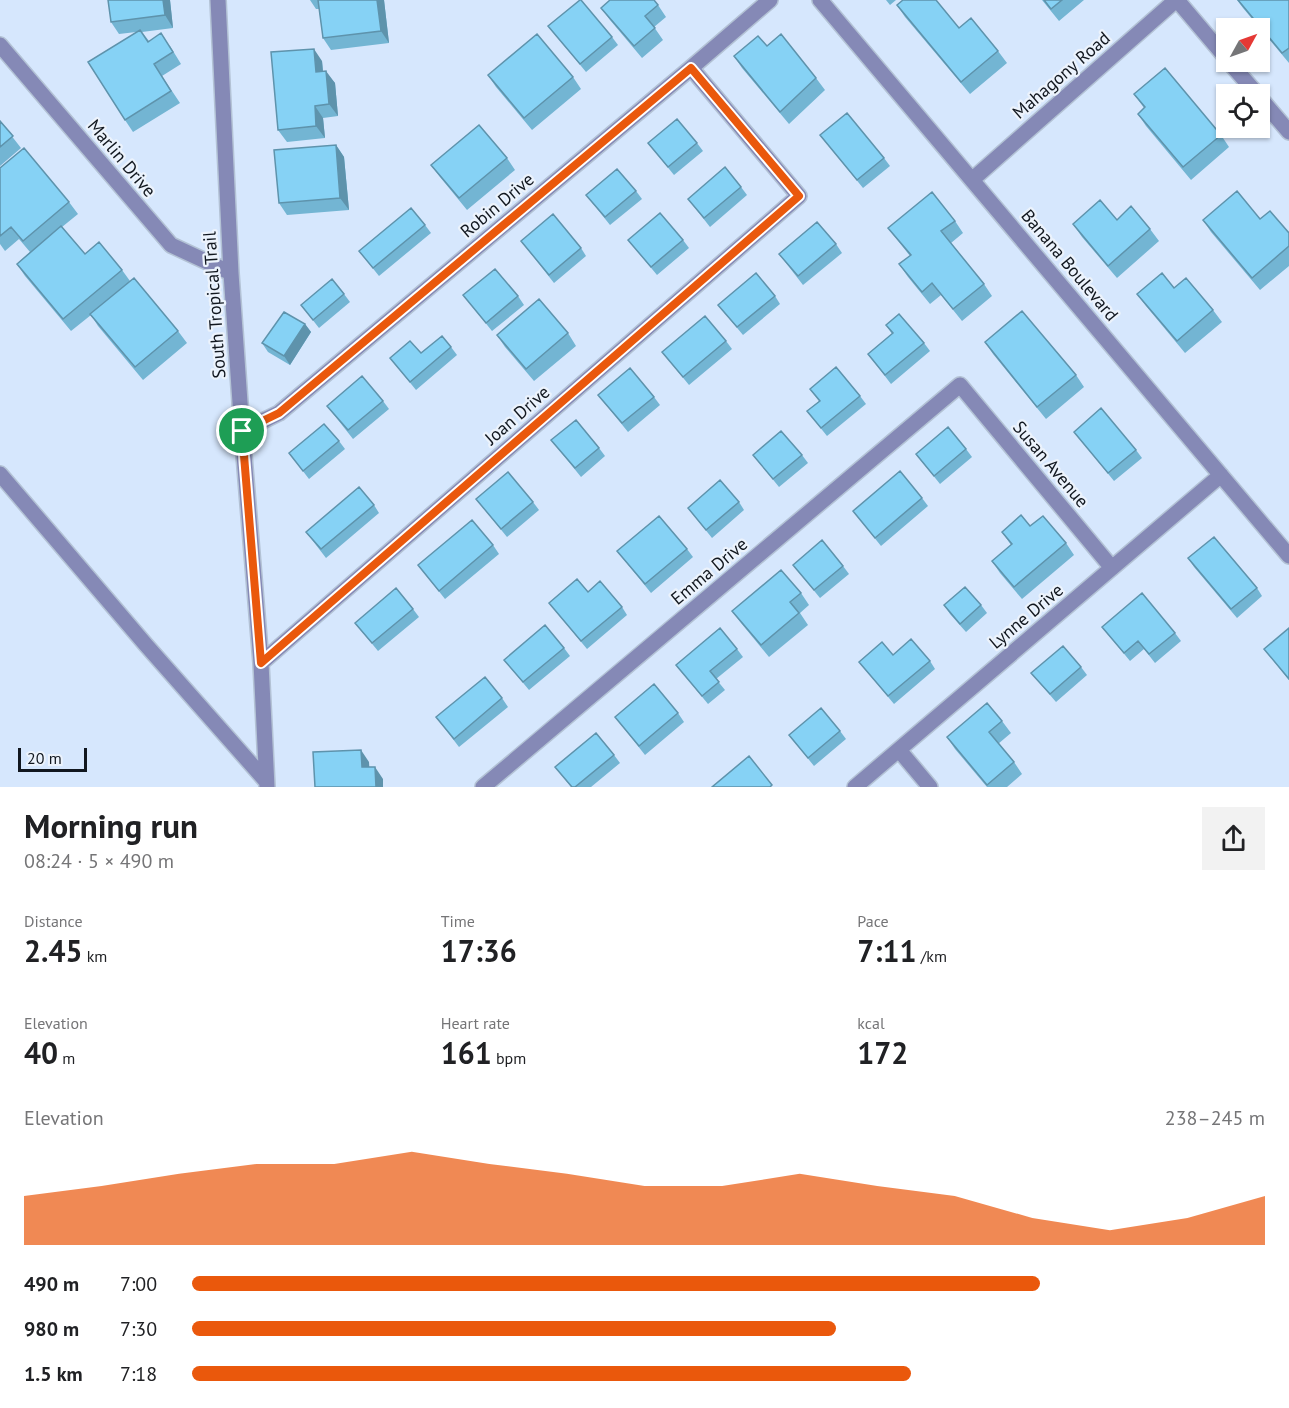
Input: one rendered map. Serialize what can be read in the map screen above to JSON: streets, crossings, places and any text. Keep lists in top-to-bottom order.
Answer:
{
  "streets": {
    "street": [
      "Mahagony Road",
      "Marlin Drive",
      "Robin Drive",
      "Banana Boulevard",
      "South Tropical Trail",
      "Joan Drive",
      "Susan Avenue",
      "Emma Drive",
      "Lynne Drive"
    ]
  },
  "crossings": [
    ["Mahagony Road", "Banana Boulevard"],
    ["Marlin Drive", "South Tropical Trail"],
    ["Robin Drive", "South Tropical Trail"],
    ["Robin Drive", "Joan Drive"],
    ["Banana Boulevard", "Lynne Drive"],
    ["South Tropical Trail", "Joan Drive"],
    ["Susan Avenue", "Emma Drive"],
    ["Susan Avenue", "Lynne Drive"]
  ],
  "scale_bar": "20 m",
  "north": "top right",
  "page": {
    "scale": "20 m",
    "heading": ["Morning run", "08:24 · 5 × 490 m"],
    "stats": [
      ["Distance", "2.45 km"],
      ["Time", "17:36"],
      ["Pace", "7:11 /km"],
      ["Elevation", "40 m"],
      ["Heart rate", "161 bpm"],
      ["kcal", "172"]
    ],
    "chart": ["Elevation", "238–245 m"],
    "list": [
      {
        "name": "490 m",
        "note": "7:00"
      },
      {
        "name": "980 m",
        "note": "7:30"
      },
      {
        "name": "1.5 km",
        "note": "7:18"
      }
    ]
  }
}
